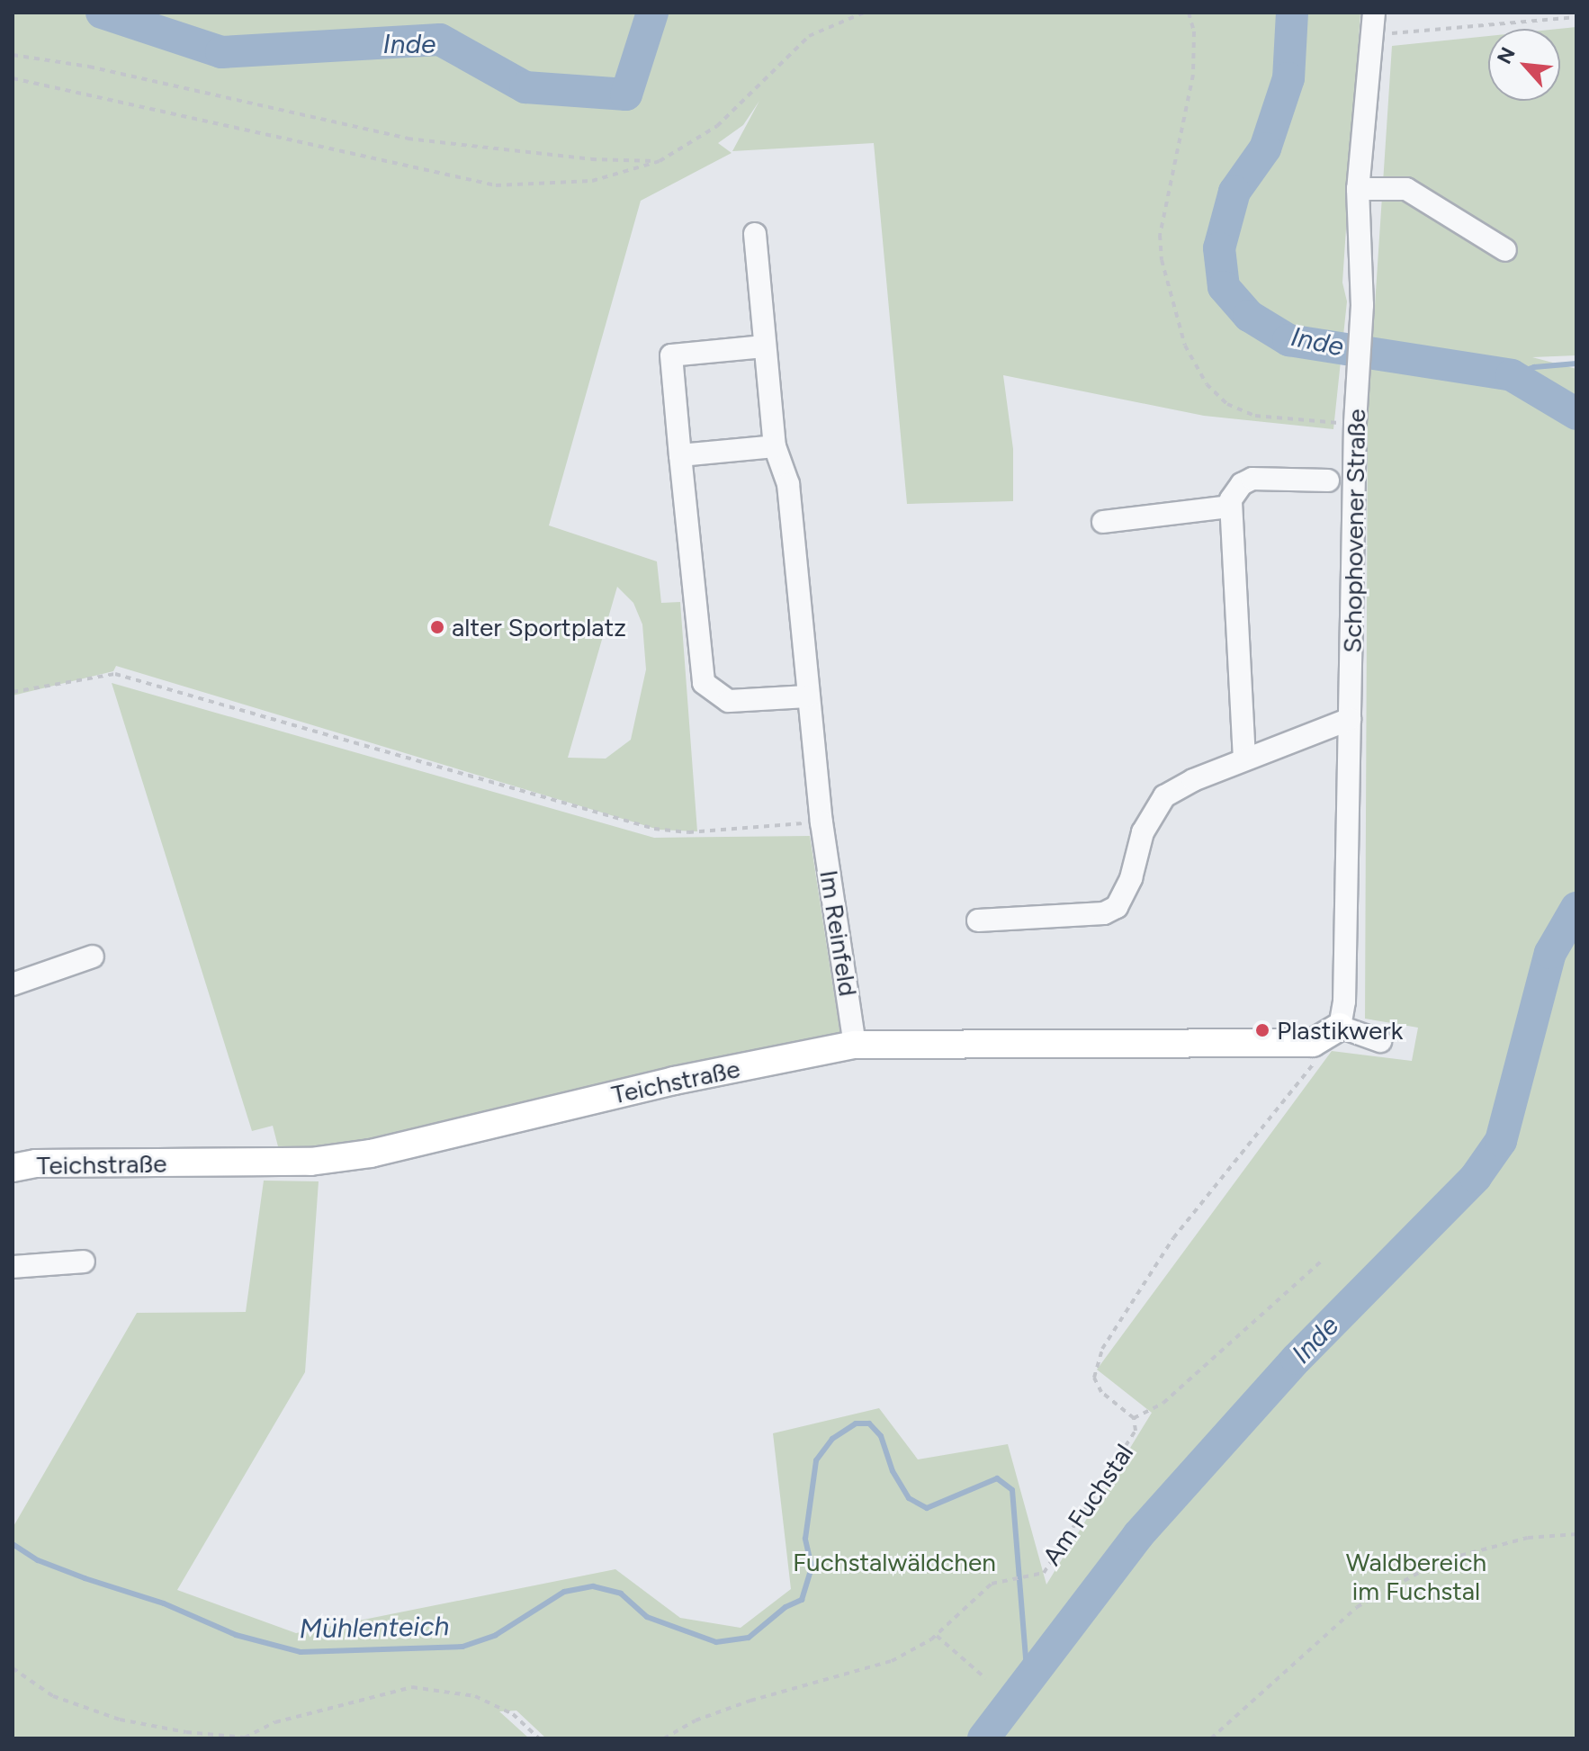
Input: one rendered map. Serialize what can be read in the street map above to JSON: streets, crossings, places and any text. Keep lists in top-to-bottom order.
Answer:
{
  "streets": {
    "main road": ["Teichstraße"],
    "street": ["Schophovener Straße", "Im Reinfeld"],
    "path": ["Am Fuchstal"]
  },
  "crossings": [
    ["Schophovener Straße", "Teichstraße"],
    ["Im Reinfeld", "Teichstraße"]
  ],
  "water": ["Inde", "Mühlenteich"],
  "parks": ["Fuchstalwäldchen", "Waldbereich im Fuchstal"],
  "places": ["alter Sportplatz", "Plastikwerk"],
  "north": "top left"
}
